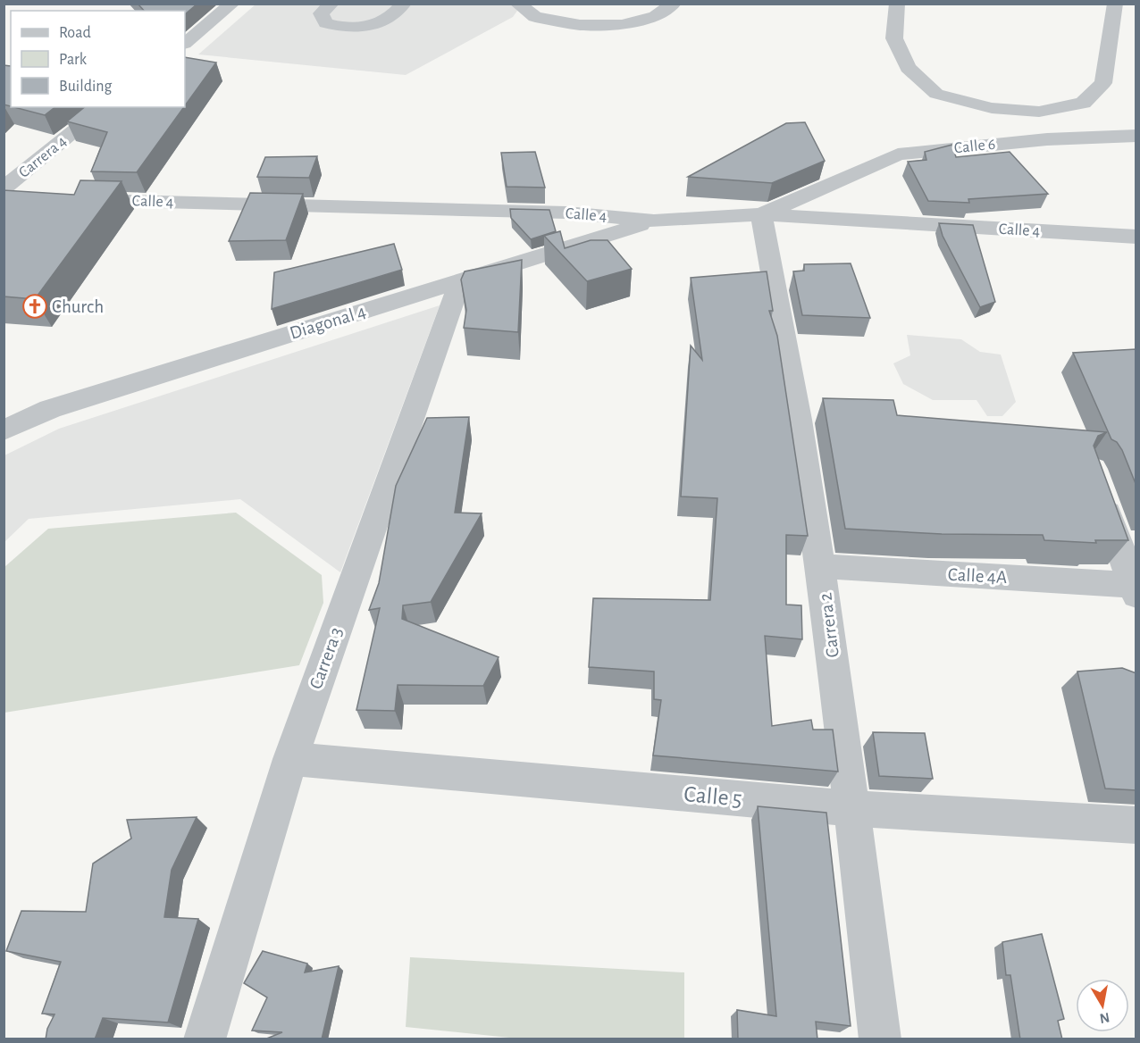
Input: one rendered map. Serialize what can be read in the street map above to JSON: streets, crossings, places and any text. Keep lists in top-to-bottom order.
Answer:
{
  "streets": {
    "street": [
      "Calle 6",
      "Carrera 4",
      "Calle 4",
      "Diagonal 4",
      "Calle 4A",
      "Carrera 2",
      "Carrera 3",
      "Calle 5"
    ]
  },
  "crossings": [
    ["Calle 6", "Calle 4"],
    ["Calle 6", "Carrera 2"],
    ["Calle 4", "Diagonal 4"],
    ["Calle 4", "Carrera 2"],
    ["Diagonal 4", "Carrera 3"],
    ["Calle 4A", "Carrera 2"],
    ["Carrera 2", "Calle 5"],
    ["Carrera 3", "Calle 5"]
  ],
  "places": {
    "church": ["Church"]
  },
  "legend": ["Road", "Park", "Building"],
  "north": "bottom"
}
